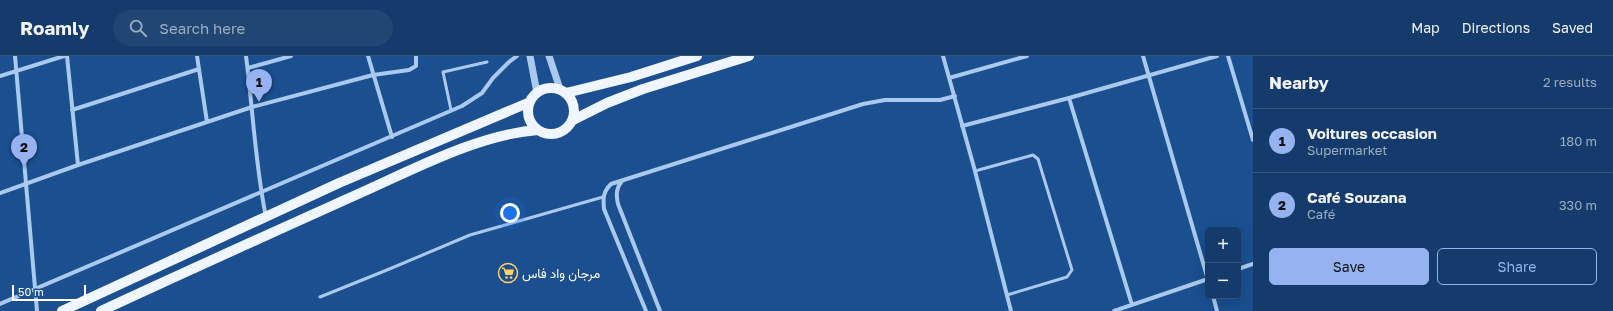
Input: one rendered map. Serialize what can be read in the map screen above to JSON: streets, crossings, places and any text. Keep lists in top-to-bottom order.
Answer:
{
  "places": {
    "supermarket": ["مرجان واد فاس"]
  },
  "scale_bar": "50 m",
  "page": {
    "header": "Roamly",
    "search": "Search here",
    "nav": ["Map", "Directions", "Saved"],
    "heading": ["Nearby", "2 results"],
    "pins": ["1", "2"],
    "list": [
      {
        "mark": "1",
        "name": "Voitures occasion",
        "note": "Supermarket",
        "value": "180 m"
      },
      {
        "mark": "2",
        "name": "Café Souzana",
        "note": "Café",
        "value": "330 m"
      }
    ],
    "map_buttons": ["+", "−"],
    "buttons": ["Save", "Share"],
    "scale": "50 m"
  }
}
